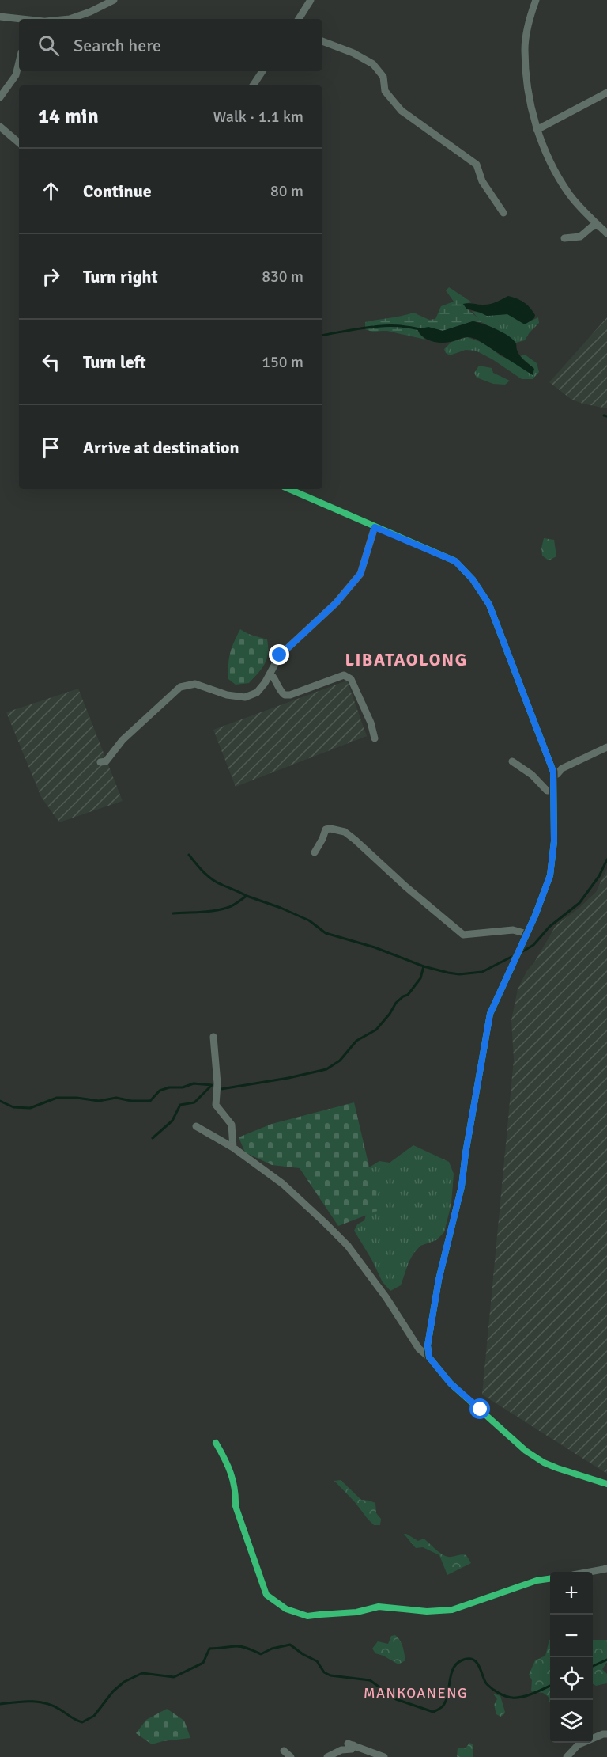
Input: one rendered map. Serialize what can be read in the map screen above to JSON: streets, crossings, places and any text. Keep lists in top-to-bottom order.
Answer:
{
  "districts": ["LIBATAOLONG", "MANKOANENG"],
  "page": {
    "search": "Search here",
    "heading": ["14 min", "Walk · 1.1 km"],
    "list": [
      ["Continue", "80 m"],
      ["Turn right", "830 m"],
      ["Turn left", "150 m"],
      "Arrive at destination"
    ],
    "map_buttons": ["+", "−"]
  }
}
